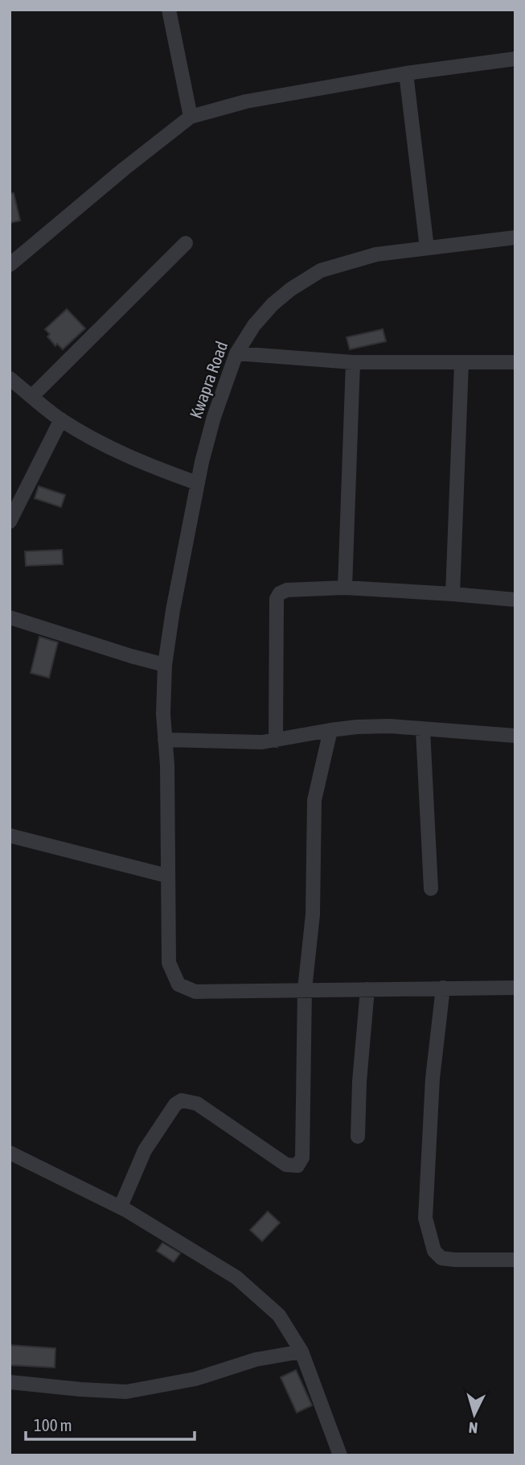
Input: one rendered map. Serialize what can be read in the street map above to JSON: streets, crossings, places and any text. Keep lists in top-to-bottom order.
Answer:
{
  "streets": {
    "street": ["Kwapra Road"]
  },
  "scale_bar": "100 m",
  "north": "bottom"
}
